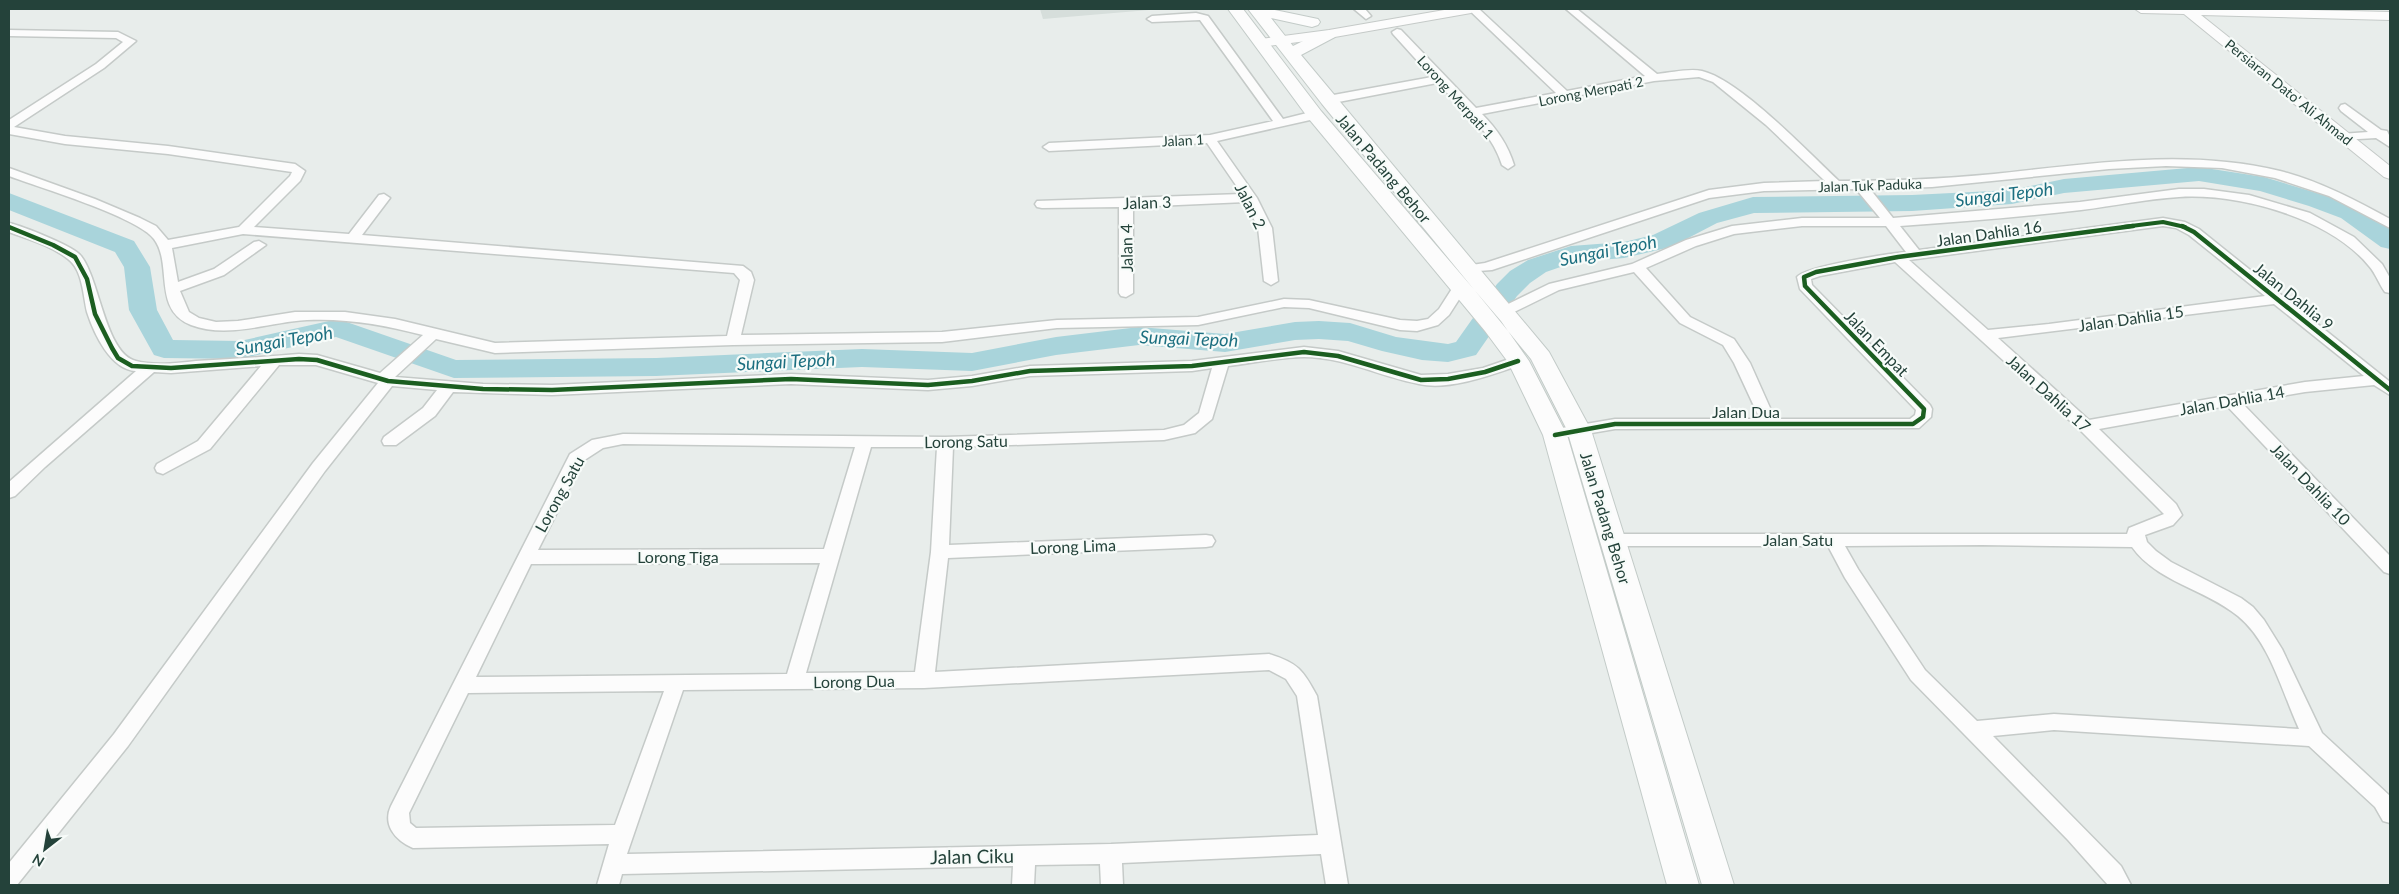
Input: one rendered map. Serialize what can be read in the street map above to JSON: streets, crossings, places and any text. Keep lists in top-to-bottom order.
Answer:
{
  "streets": {
    "main road": ["Jalan Padang Behor"],
    "street": [
      "Lorong Merpati 2",
      "Persiaran Dato' Ali Ahmad",
      "Lorong Merpati 1",
      "Jalan 1",
      "Jalan Tuk Paduka",
      "Jalan 3",
      "Jalan 2",
      "Jalan Dahlia 16",
      "Jalan 4",
      "Jalan Dahlia 9",
      "Jalan Dahlia 15",
      "Jalan Empat",
      "Jalan Dahlia 17",
      "Jalan Dahlia 14",
      "Jalan Dua",
      "Lorong Satu",
      "Jalan Dahlia 10",
      "Jalan Satu",
      "Lorong Lima",
      "Lorong Tiga",
      "Lorong Dua",
      "Jalan Ciku"
    ]
  },
  "crossings": [
    ["Lorong Merpati 2", "Lorong Merpati 1"],
    ["Lorong Merpati 2", "Jalan Tuk Paduka"],
    ["Jalan 1", "Jalan Padang Behor"],
    ["Jalan 1", "Jalan 2"],
    ["Jalan Padang Behor", "Jalan Tuk Paduka"],
    ["Jalan Padang Behor", "Jalan Dua"],
    ["Jalan Padang Behor", "Jalan Satu"],
    ["Jalan 3", "Jalan 2"],
    ["Jalan 3", "Jalan 4"],
    ["Jalan Dahlia 16", "Jalan Dahlia 9"],
    ["Jalan Dahlia 16", "Jalan Empat"],
    ["Jalan Dahlia 16", "Jalan Dahlia 17"],
    ["Jalan Dahlia 9", "Jalan Dahlia 15"],
    ["Jalan Dahlia 9", "Jalan Dahlia 14"],
    ["Jalan Dahlia 15", "Jalan Dahlia 17"],
    ["Jalan Empat", "Jalan Dua"],
    ["Jalan Dahlia 17", "Jalan Dahlia 14"],
    ["Jalan Dahlia 17", "Jalan Satu"],
    ["Jalan Dahlia 14", "Jalan Dahlia 10"],
    ["Lorong Satu", "Lorong Tiga"],
    ["Lorong Satu", "Lorong Dua"],
    ["Lorong Dua", "Jalan Ciku"]
  ],
  "water": ["Sungai Tepoh"],
  "north": "bottom left"
}
